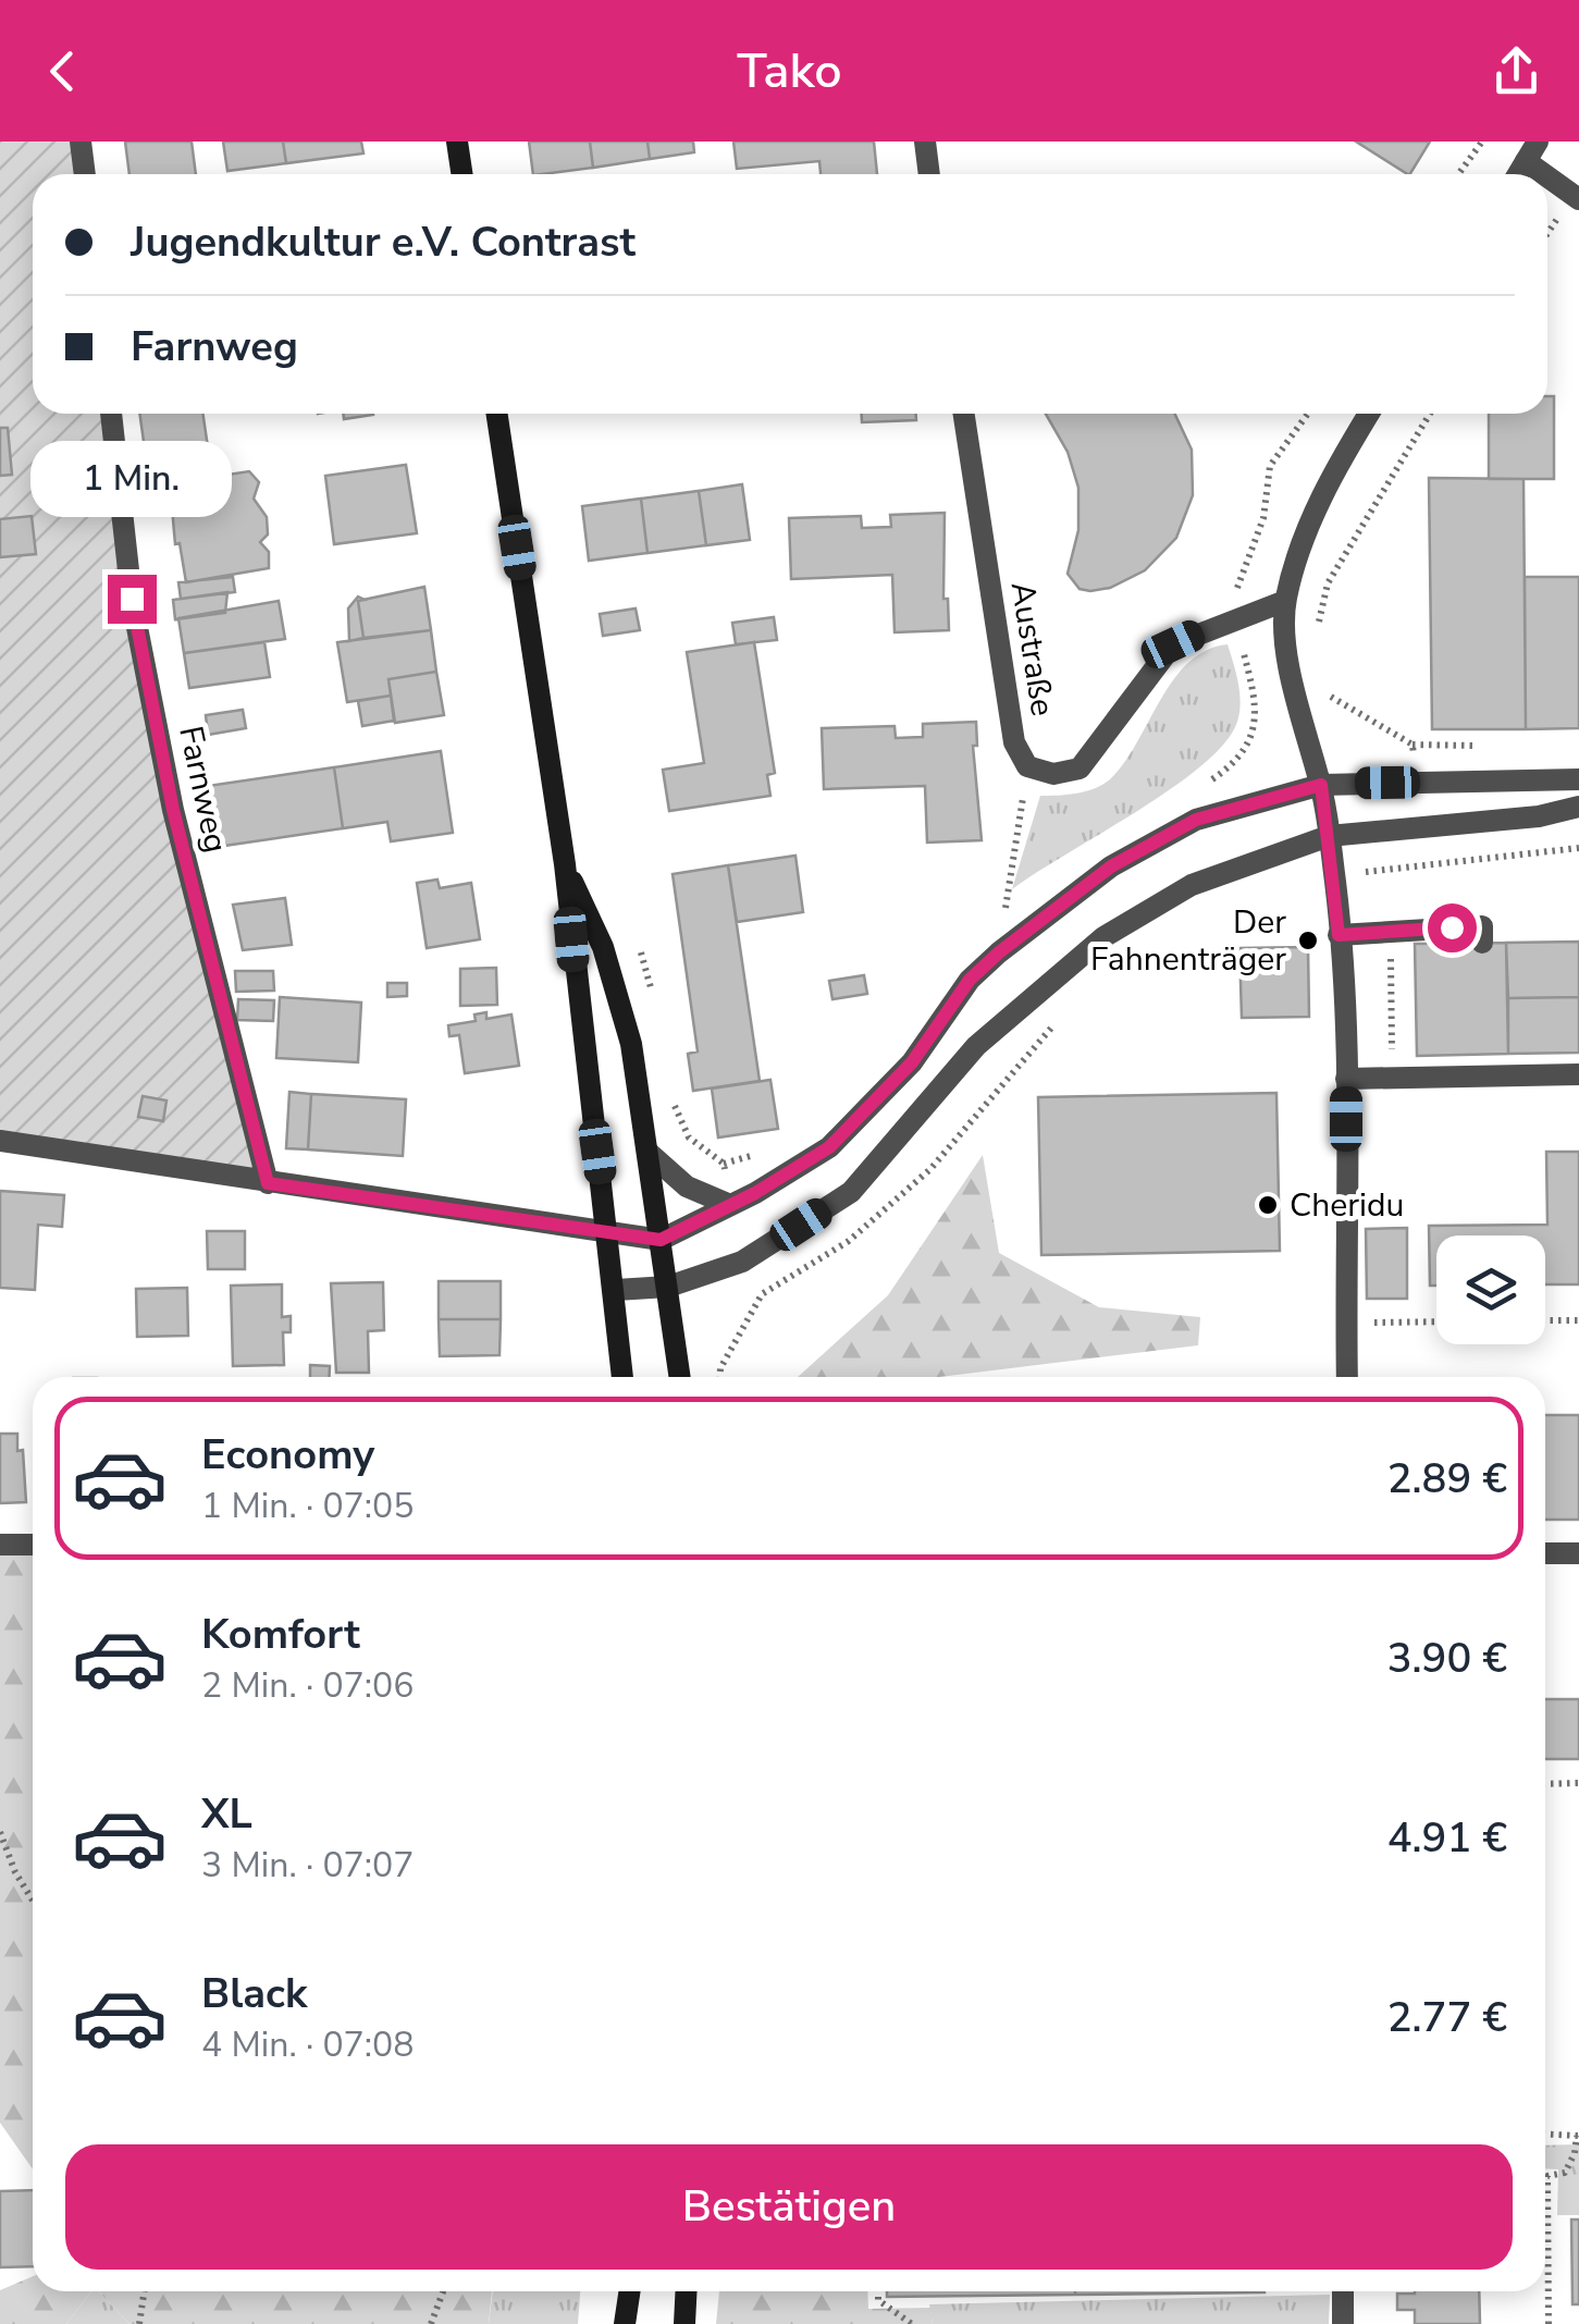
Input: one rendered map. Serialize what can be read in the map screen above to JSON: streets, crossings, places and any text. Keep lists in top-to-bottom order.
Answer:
{
  "streets": {
    "street": ["Austraße", "Farnweg"]
  },
  "places": ["Der Fahnenträger", "Cheridu"],
  "page": {
    "header": "Tako",
    "banner": ["Jugendkultur e.V. Contrast", "Farnweg"],
    "bubble": "1 Min.",
    "list": [
      {
        "name": "Economy",
        "note": "1 Min. · 07:05",
        "value": "2.89 €"
      },
      {
        "name": "Komfort",
        "note": "2 Min. · 07:06",
        "value": "3.90 €"
      },
      {
        "name": "XL",
        "note": "3 Min. · 07:07",
        "value": "4.91 €"
      },
      {
        "name": "Black",
        "note": "4 Min. · 07:08",
        "value": "2.77 €"
      }
    ],
    "buttons": "Bestätigen"
  }
}
